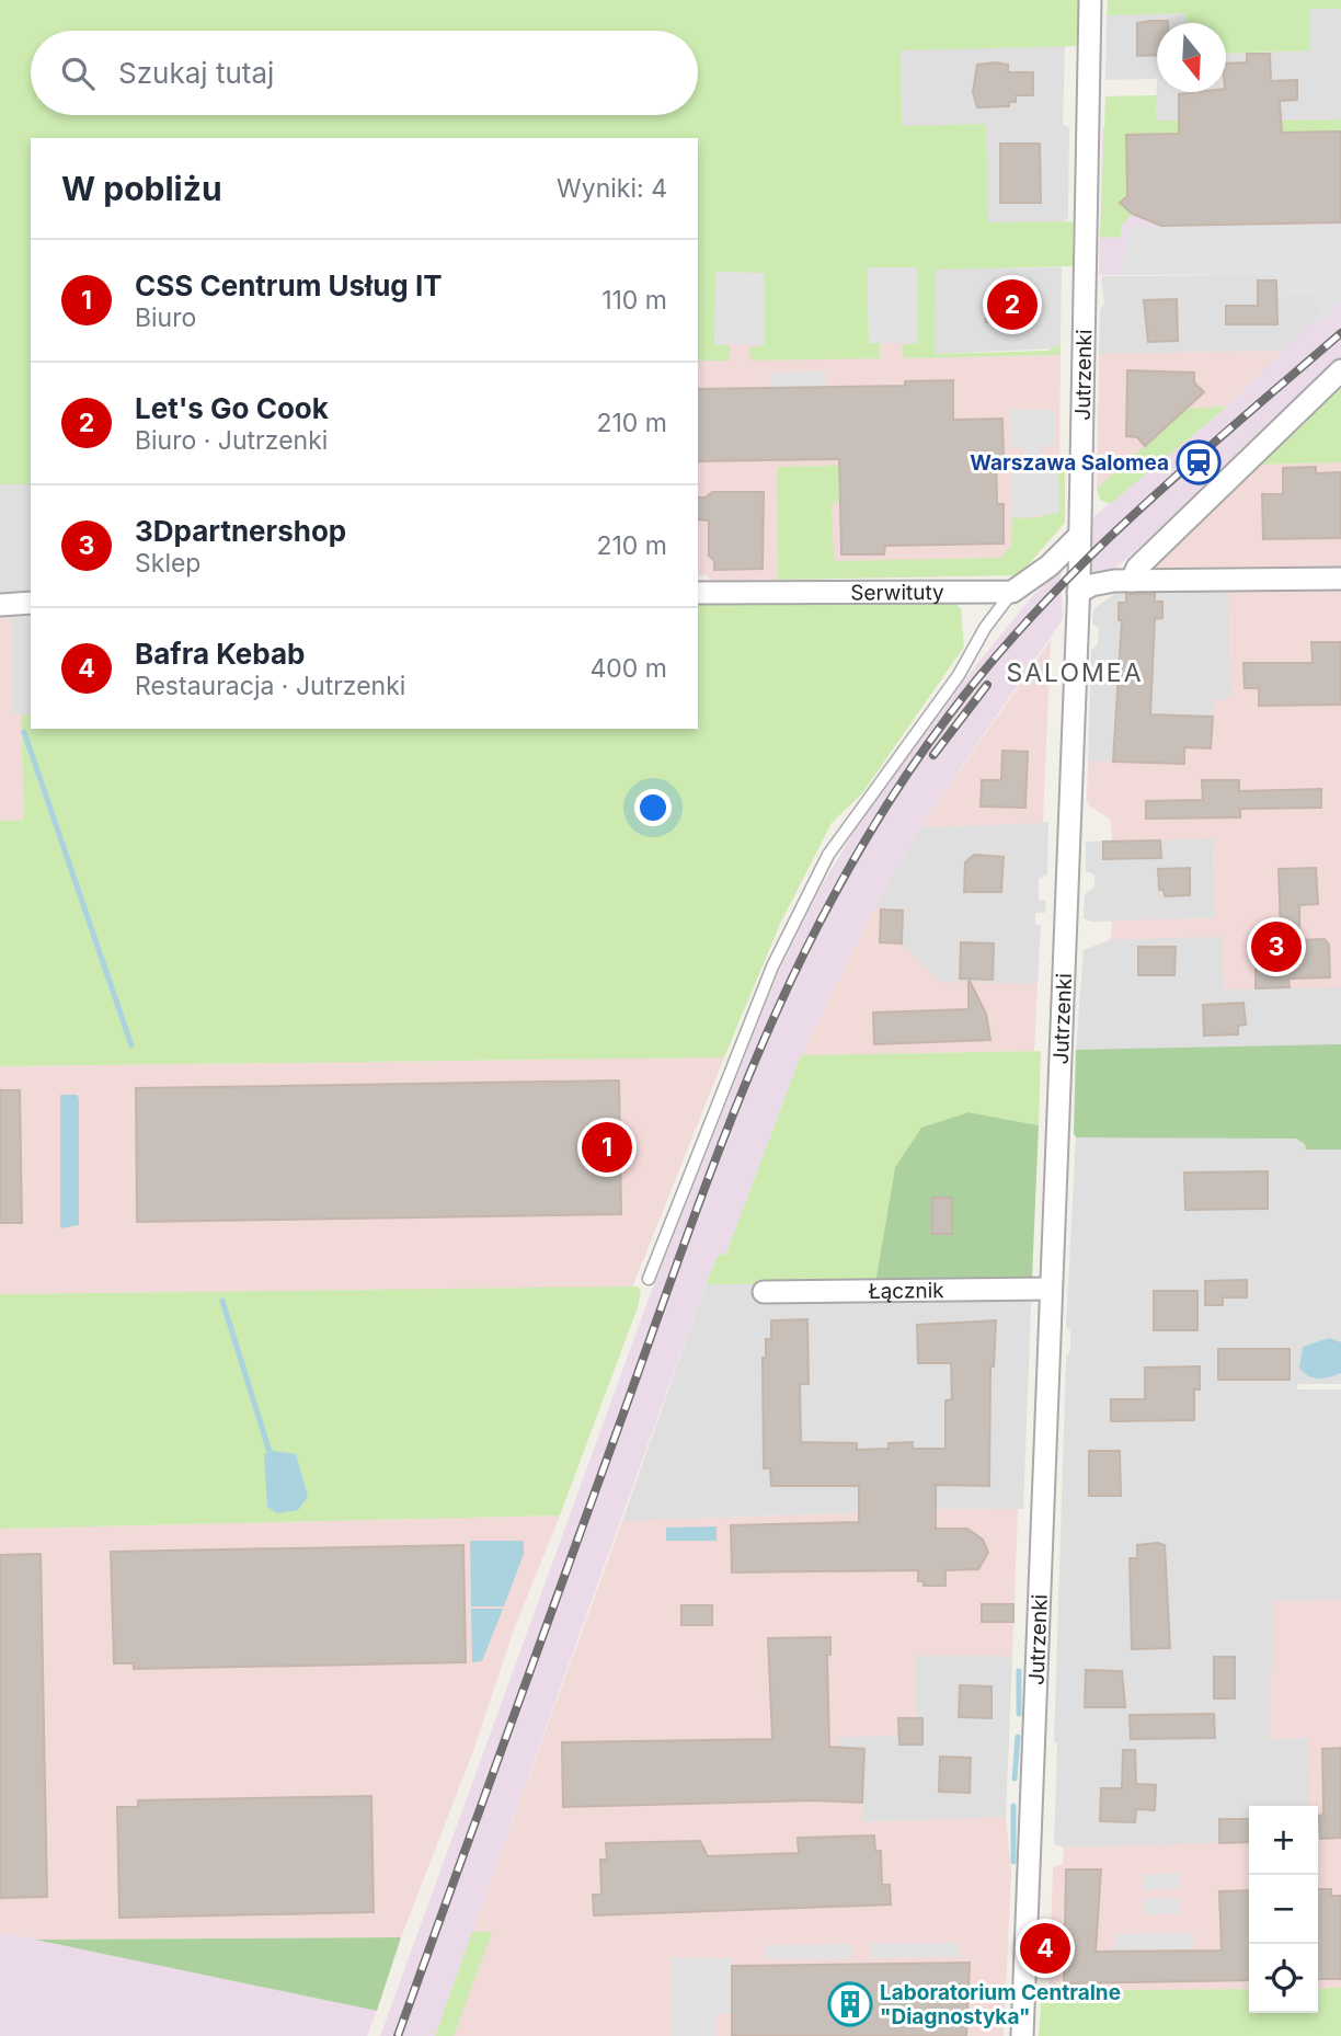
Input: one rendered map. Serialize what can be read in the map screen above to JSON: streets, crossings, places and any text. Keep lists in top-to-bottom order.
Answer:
{
  "streets": {
    "street": ["Jutrzenki", "Serwituty", "Łącznik"]
  },
  "crossings": [
    ["Jutrzenki", "Łącznik"]
  ],
  "districts": ["SALOMEA"],
  "places": {
    "station": ["Warszawa Salomea"],
    "building": ["Laboratorium Centralne \"Diagnostyka\""]
  },
  "north": "bottom",
  "page": {
    "search": "Szukaj tutaj",
    "heading": ["W pobliżu", "Wyniki: 4"],
    "list": [
      {
        "mark": "1",
        "name": "CSS Centrum Usług IT",
        "note": "Biuro",
        "value": "110 m"
      },
      {
        "mark": "2",
        "name": "Let's Go Cook",
        "note": "Biuro · Jutrzenki",
        "value": "210 m"
      },
      {
        "mark": "3",
        "name": "3Dpartnershop",
        "note": "Sklep",
        "value": "210 m"
      },
      {
        "mark": "4",
        "name": "Bafra Kebab",
        "note": "Restauracja · Jutrzenki",
        "value": "400 m"
      }
    ],
    "pins": [
      "2",
      "3",
      "1",
      "4"
    ],
    "map_buttons": ["+", "−"]
  }
}
